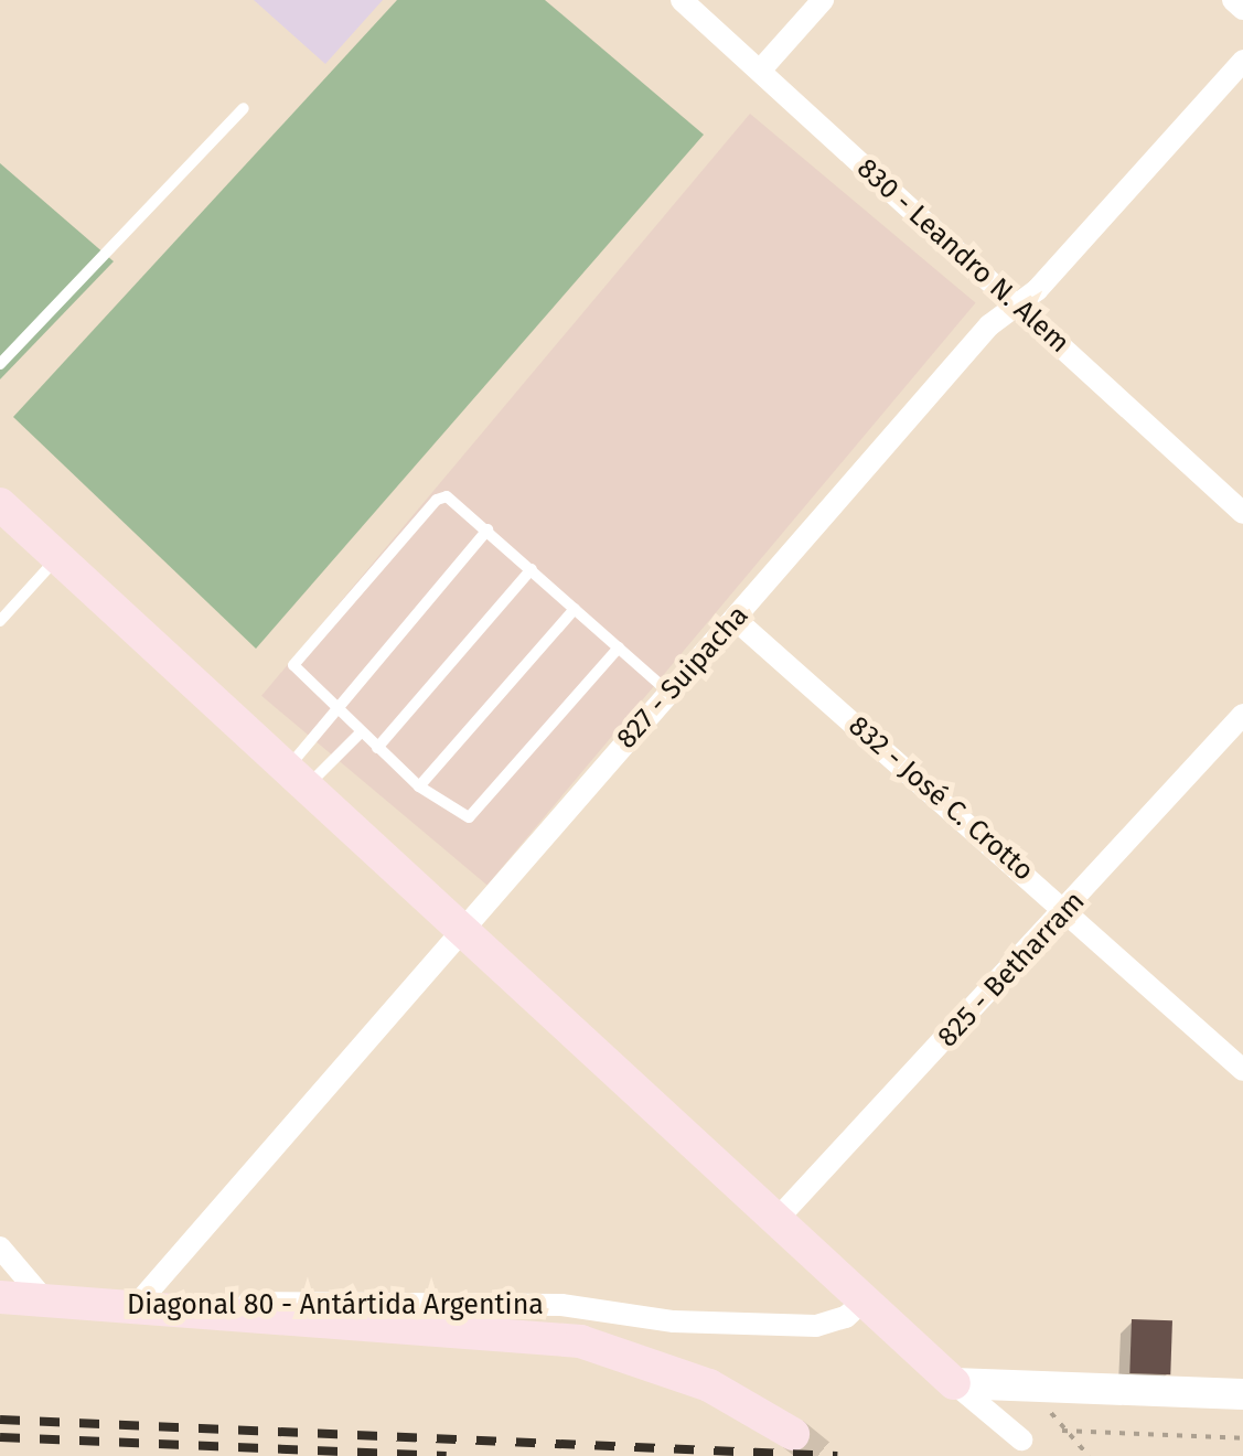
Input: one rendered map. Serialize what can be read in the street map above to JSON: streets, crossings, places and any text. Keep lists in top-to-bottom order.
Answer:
{
  "streets": {
    "main road": ["Diagonal 80 - Antártida Argentina"],
    "street": [
      "830 - Leandro N. Alem",
      "827 - Suipacha",
      "832 - José C. Crotto",
      "825 - Betharram"
    ]
  },
  "crossings": [
    ["830 - Leandro N. Alem", "827 - Suipacha"],
    ["827 - Suipacha", "832 - José C. Crotto"],
    ["827 - Suipacha", "Diagonal 80 - Antártida Argentina"],
    ["832 - José C. Crotto", "825 - Betharram"]
  ]
}
